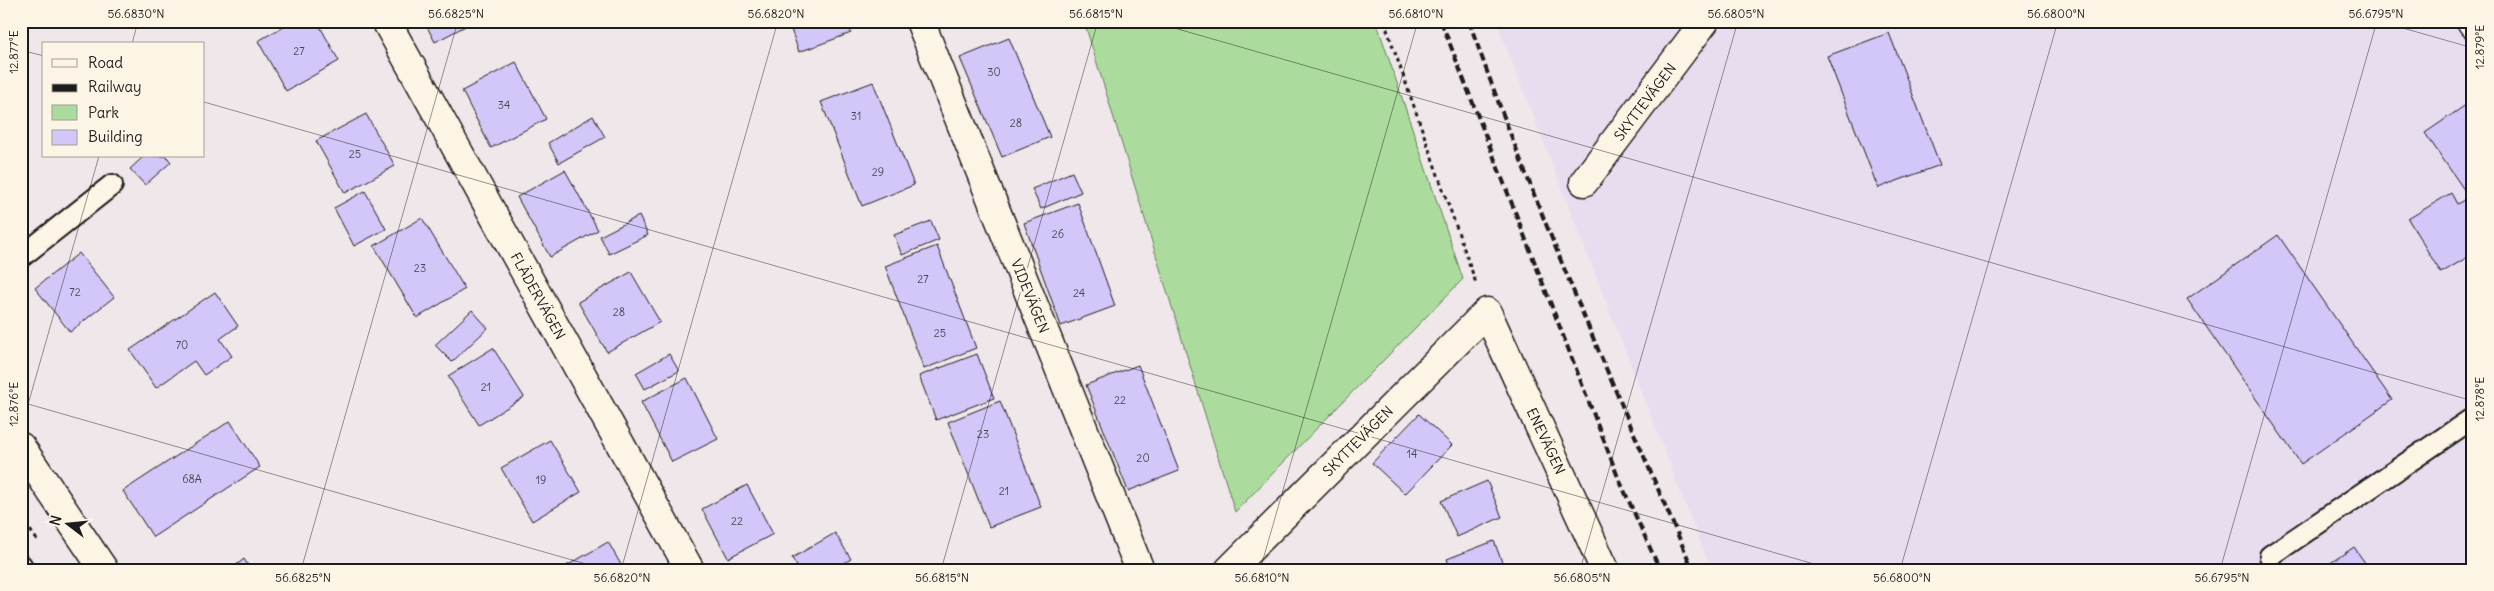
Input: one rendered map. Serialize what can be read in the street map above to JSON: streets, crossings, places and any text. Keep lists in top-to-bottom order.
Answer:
{
  "streets": {
    "street": [
      "SKYTTEVÄGEN",
      "FLÄDERVÄGEN",
      "VIDEVÄGEN",
      "ENEVÄGEN"
    ]
  },
  "crossings": [
    ["SKYTTEVÄGEN", "ENEVÄGEN"]
  ],
  "house_numbers": [
    "27",
    "30",
    "34",
    "31",
    "28",
    "25",
    "29",
    "26",
    "23",
    "27",
    "72",
    "24",
    "28",
    "25",
    "70",
    "21",
    "22",
    "23",
    "14",
    "20",
    "68A",
    "19",
    "21",
    "22"
  ],
  "legend": [
    "Road",
    "Railway",
    "Park",
    "Building"
  ],
  "north": "left",
  "coordinates": [
    "56.6830°N",
    "56.6825°N",
    "56.6820°N",
    "56.6815°N",
    "56.6810°N",
    "56.6805°N",
    "56.6800°N",
    "56.6795°N",
    "12.879°E",
    "12.877°E",
    "12.878°E",
    "12.876°E"
  ]
}
